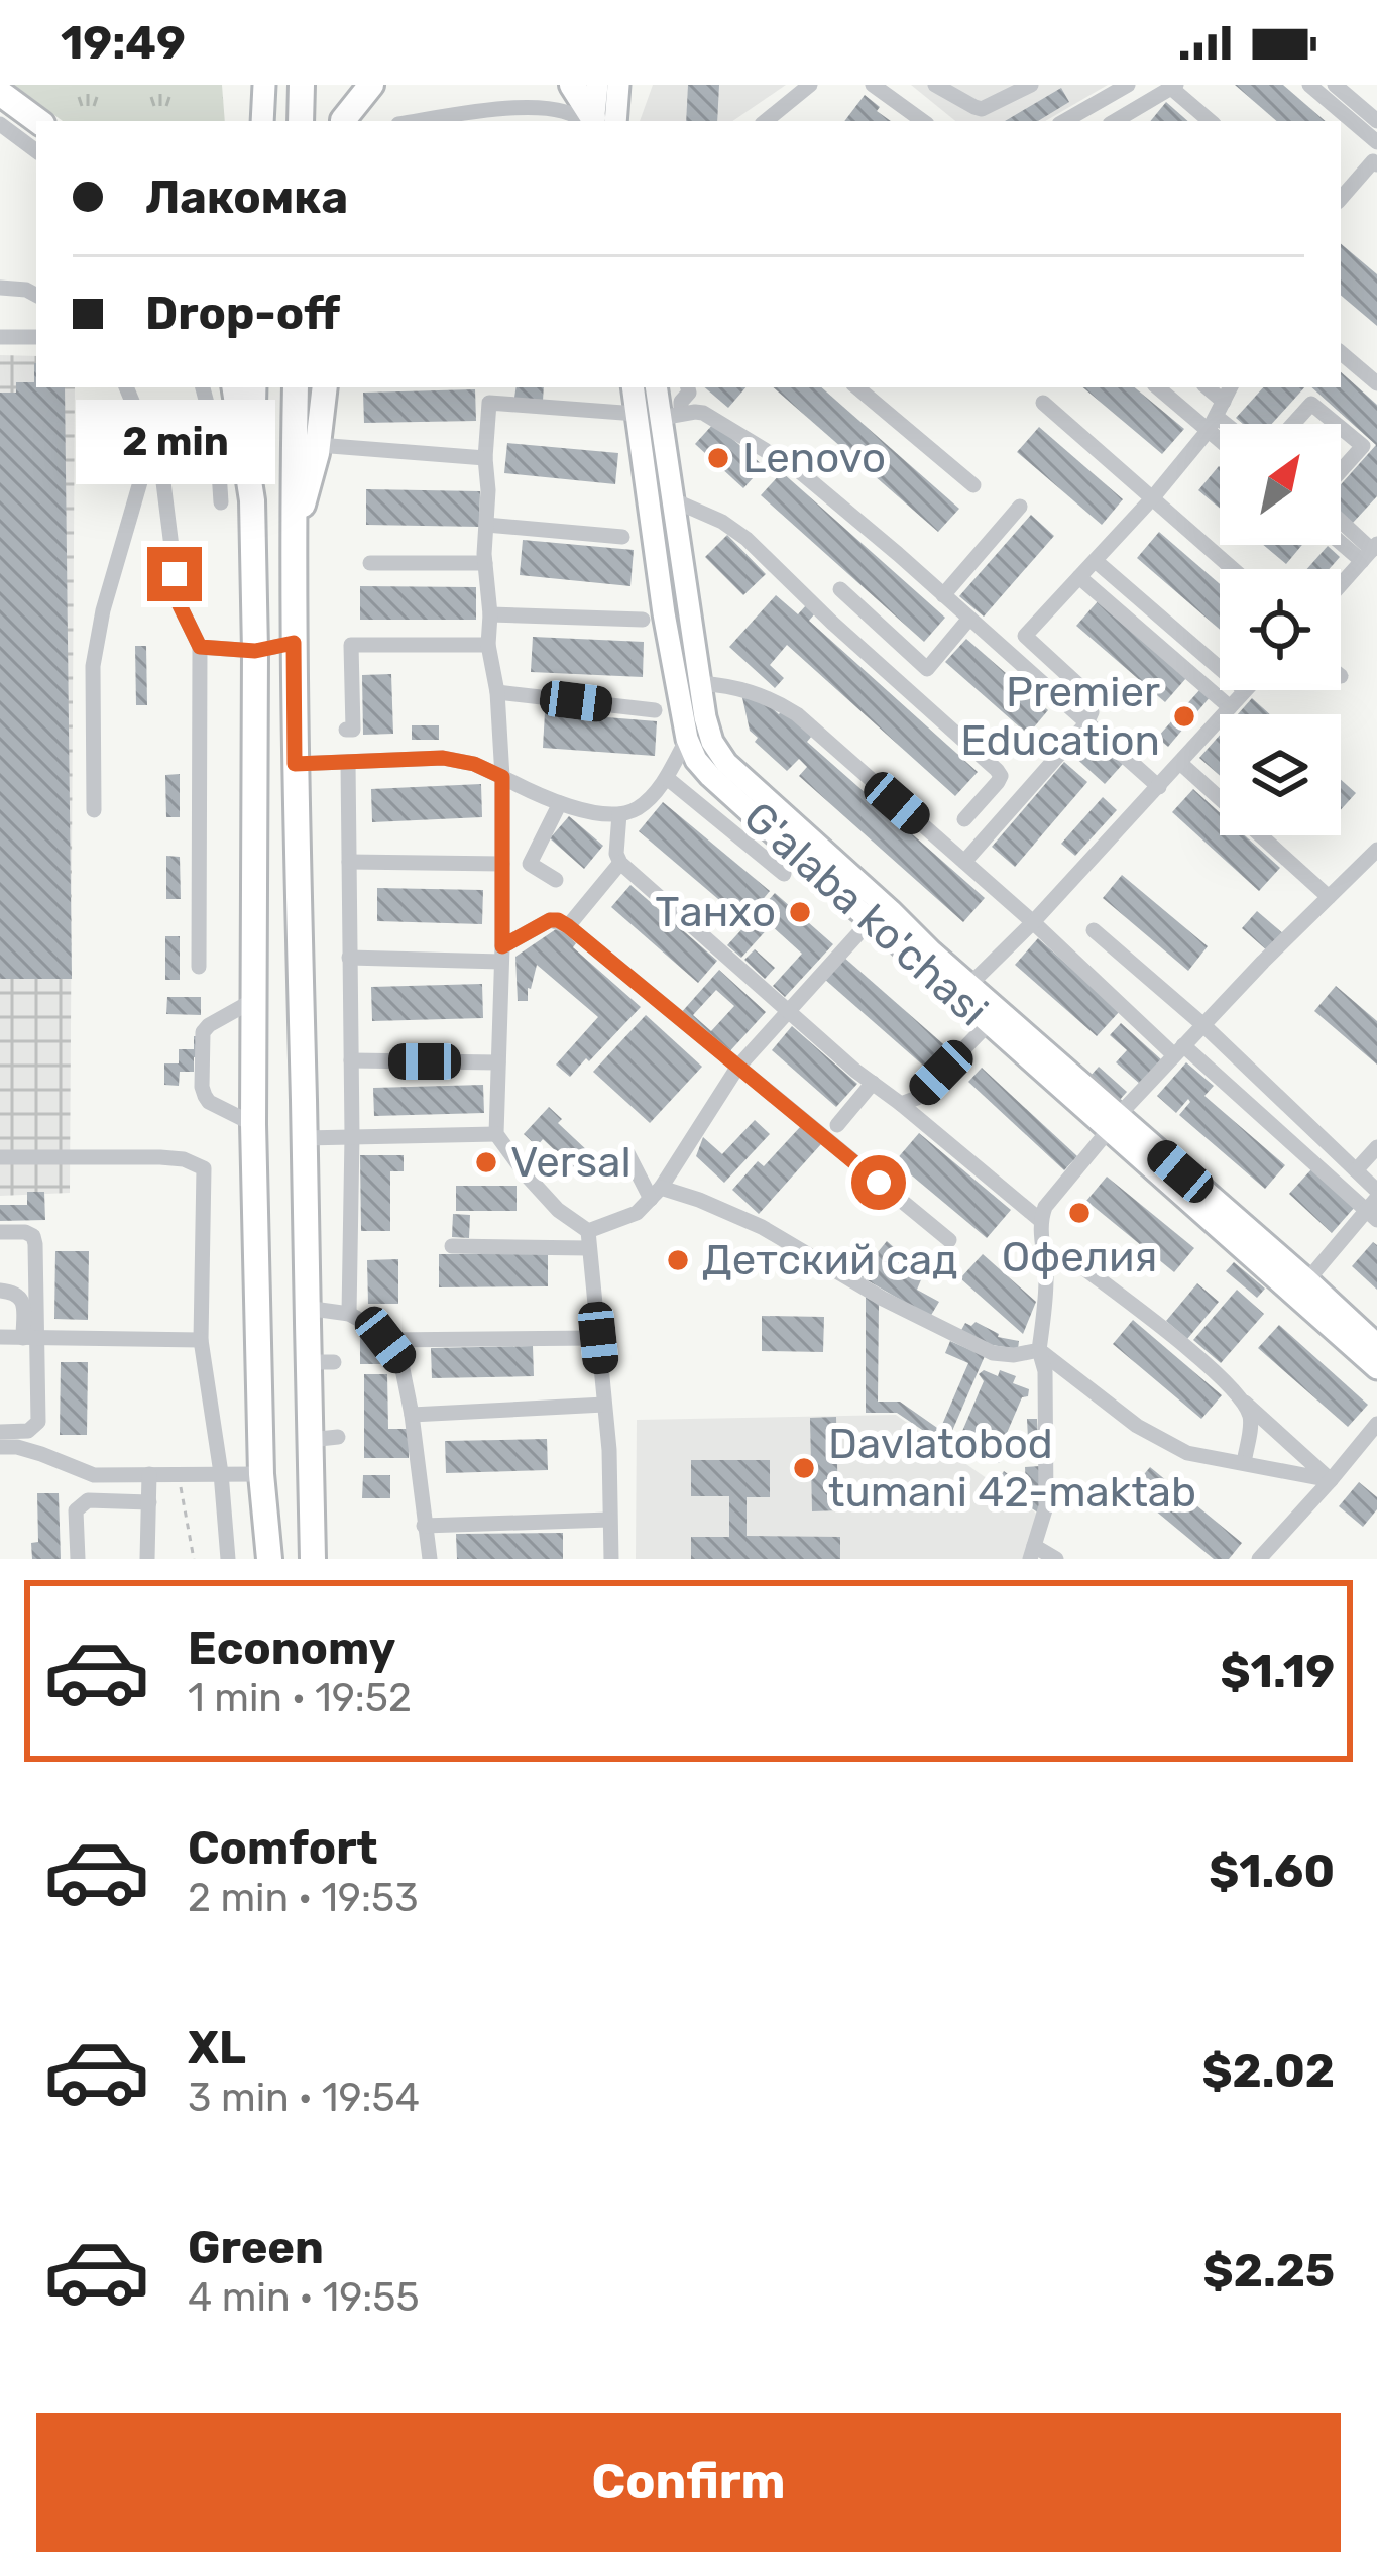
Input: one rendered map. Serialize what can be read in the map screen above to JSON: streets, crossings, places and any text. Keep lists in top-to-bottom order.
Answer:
{
  "streets": {
    "main road": ["G'alaba ko'chasi"]
  },
  "places": [
    "Lenovo",
    "Premier Education",
    "Танхо",
    "Versal",
    "Офелия",
    "Детский сад",
    "Davlatobod tumani 42-maktab"
  ],
  "north": "top right",
  "page": {
    "status": "19:49",
    "banner": ["Лакомка", "Drop-off"],
    "bubble": "2 min",
    "list": [
      {
        "name": "Economy",
        "note": "1 min · 19:52",
        "value": "$1.19"
      },
      {
        "name": "Comfort",
        "note": "2 min · 19:53",
        "value": "$1.60"
      },
      {
        "name": "XL",
        "note": "3 min · 19:54",
        "value": "$2.02"
      },
      {
        "name": "Green",
        "note": "4 min · 19:55",
        "value": "$2.25"
      }
    ],
    "buttons": "Confirm"
  }
}
